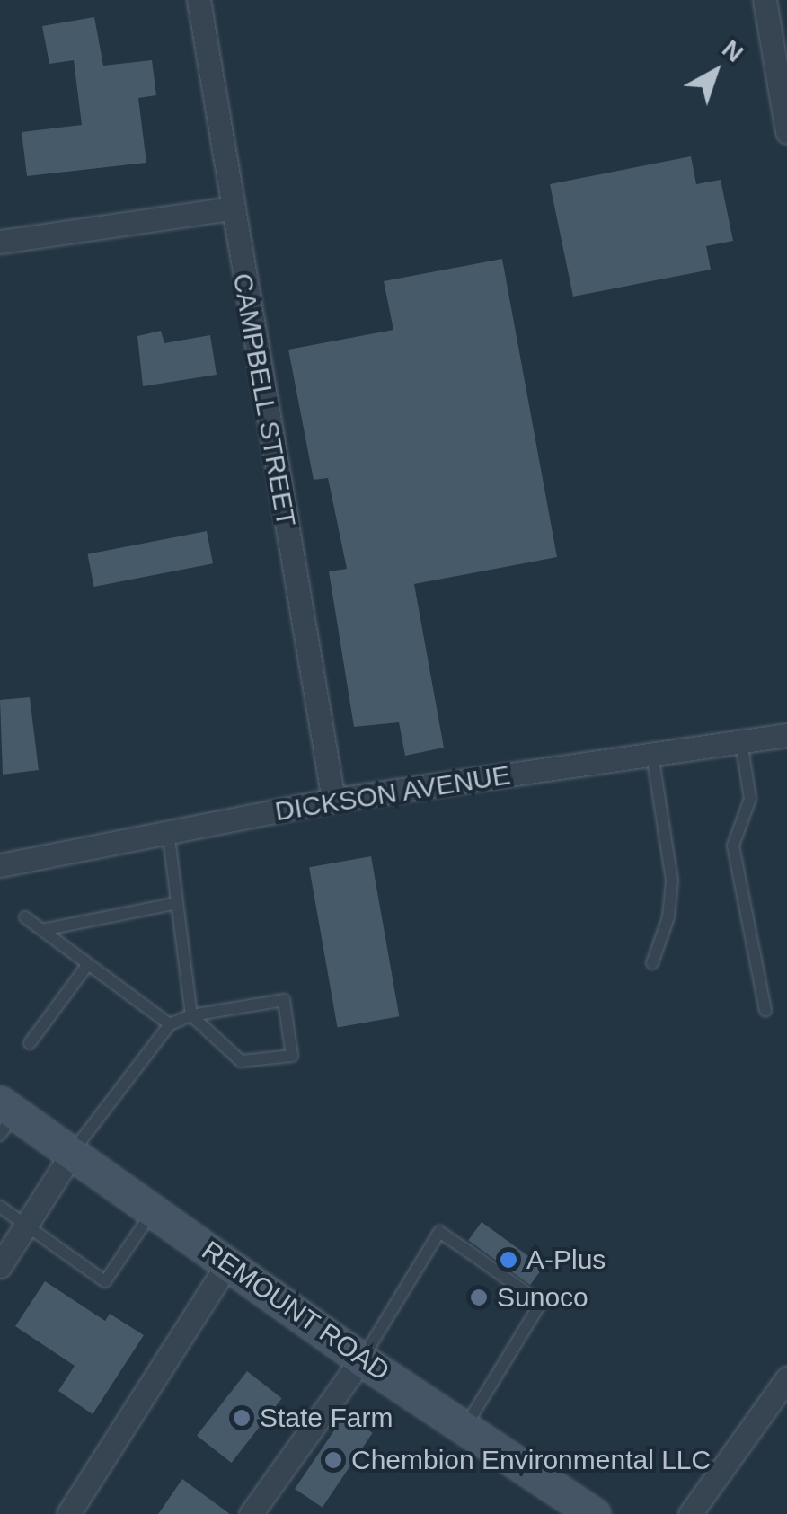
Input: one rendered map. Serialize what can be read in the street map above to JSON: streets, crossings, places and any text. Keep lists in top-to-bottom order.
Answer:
{
  "streets": {
    "main road": ["REMOUNT ROAD"],
    "street": ["CAMPBELL STREET", "DICKSON AVENUE"]
  },
  "crossings": [
    ["CAMPBELL STREET", "DICKSON AVENUE"]
  ],
  "places": [
    "A-Plus",
    "Sunoco",
    "State Farm",
    "Chembion Environmental LLC"
  ],
  "north": "top right"
}
